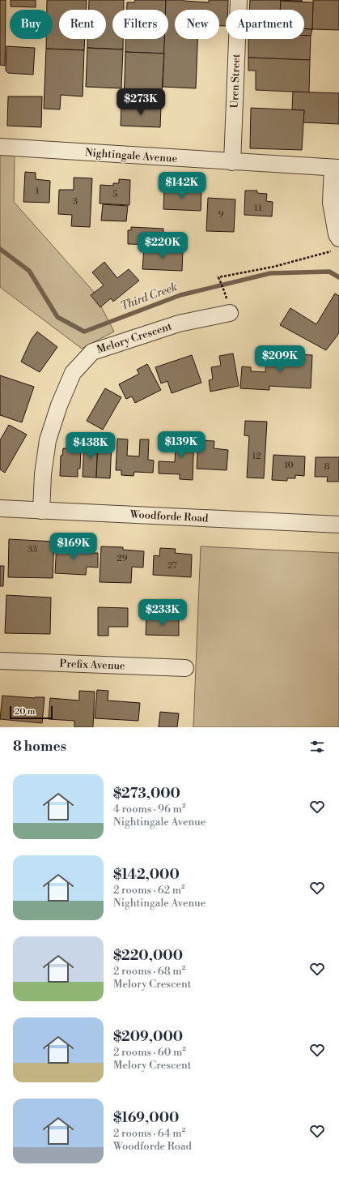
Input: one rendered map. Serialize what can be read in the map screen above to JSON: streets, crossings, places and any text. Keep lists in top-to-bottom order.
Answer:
{
  "streets": {
    "street": [
      "Uren Street",
      "Nightingale Avenue",
      "Melory Crescent",
      "Woodforde Road",
      "Prefix Avenue"
    ]
  },
  "crossings": [
    ["Uren Street", "Nightingale Avenue"],
    ["Melory Crescent", "Woodforde Road"]
  ],
  "water": ["Third Creek"],
  "house_numbers": [
    "1",
    "5",
    "3",
    "11",
    "9",
    "12",
    "10",
    "8",
    "33",
    "29",
    "27"
  ],
  "scale_bar": "20 m",
  "page": {
    "chip": [
      "Buy",
      "Rent",
      "Filters",
      "New",
      "Apartment"
    ],
    "price": [
      "$273K",
      "$142K",
      "$220K",
      "$209K",
      "$139K",
      "$438K",
      "$169K",
      "$233K"
    ],
    "scale": "20 m",
    "heading": "8 homes",
    "list": [
      {
        "name": "$273,000",
        "note": "4 rooms · 96 m² · Nightingale Avenue"
      },
      {
        "name": "$142,000",
        "note": "2 rooms · 62 m² · Nightingale Avenue"
      },
      {
        "name": "$220,000",
        "note": "2 rooms · 68 m² · Melory Crescent"
      },
      {
        "name": "$209,000",
        "note": "2 rooms · 60 m² · Melory Crescent"
      },
      {
        "name": "$169,000",
        "note": "2 rooms · 64 m² · Woodforde Road"
      }
    ]
  }
}
